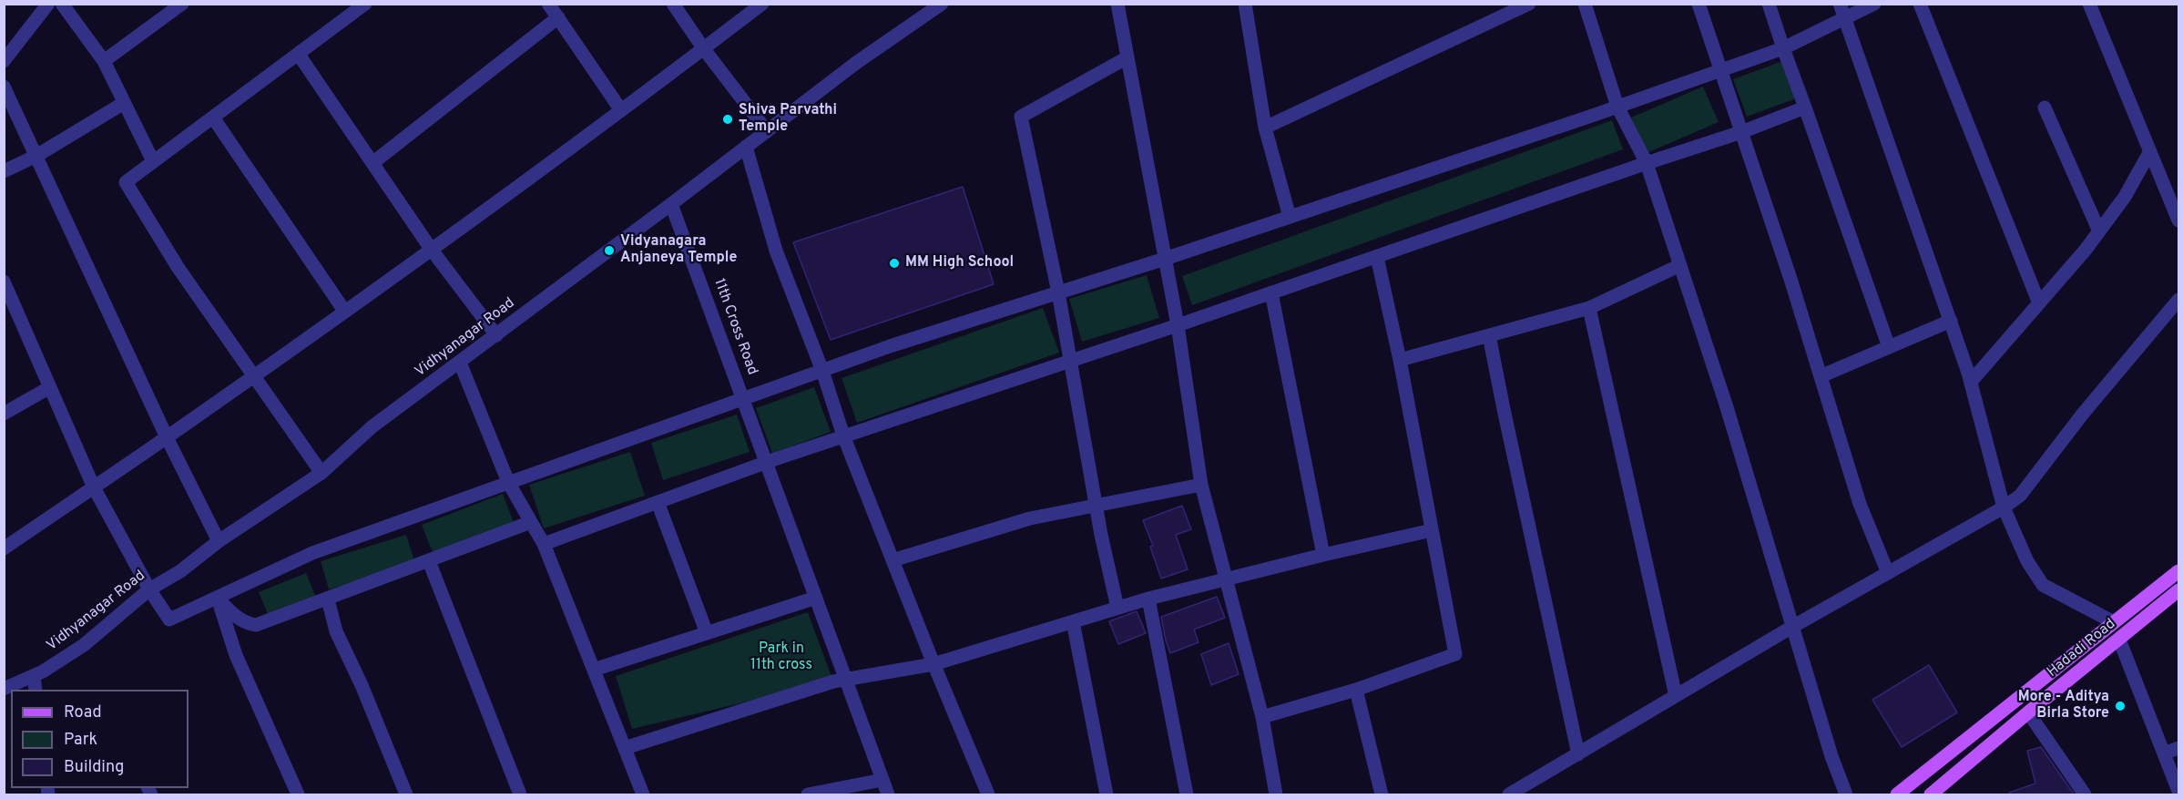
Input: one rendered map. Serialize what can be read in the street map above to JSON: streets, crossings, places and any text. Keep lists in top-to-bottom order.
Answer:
{
  "streets": {
    "main road": ["Hadadi Road"],
    "street": ["11th Cross Road", "Vidhyanagar Road"]
  },
  "crossings": [
    ["11th Cross Road", "Vidhyanagar Road"]
  ],
  "parks": ["Park in 11th cross"],
  "places": [
    "Shiva Parvathi Temple",
    "Vidyanagara Anjaneya Temple",
    "MM High School",
    "More - Aditya Birla Store"
  ],
  "legend": ["Road", "Park", "Building"]
}
